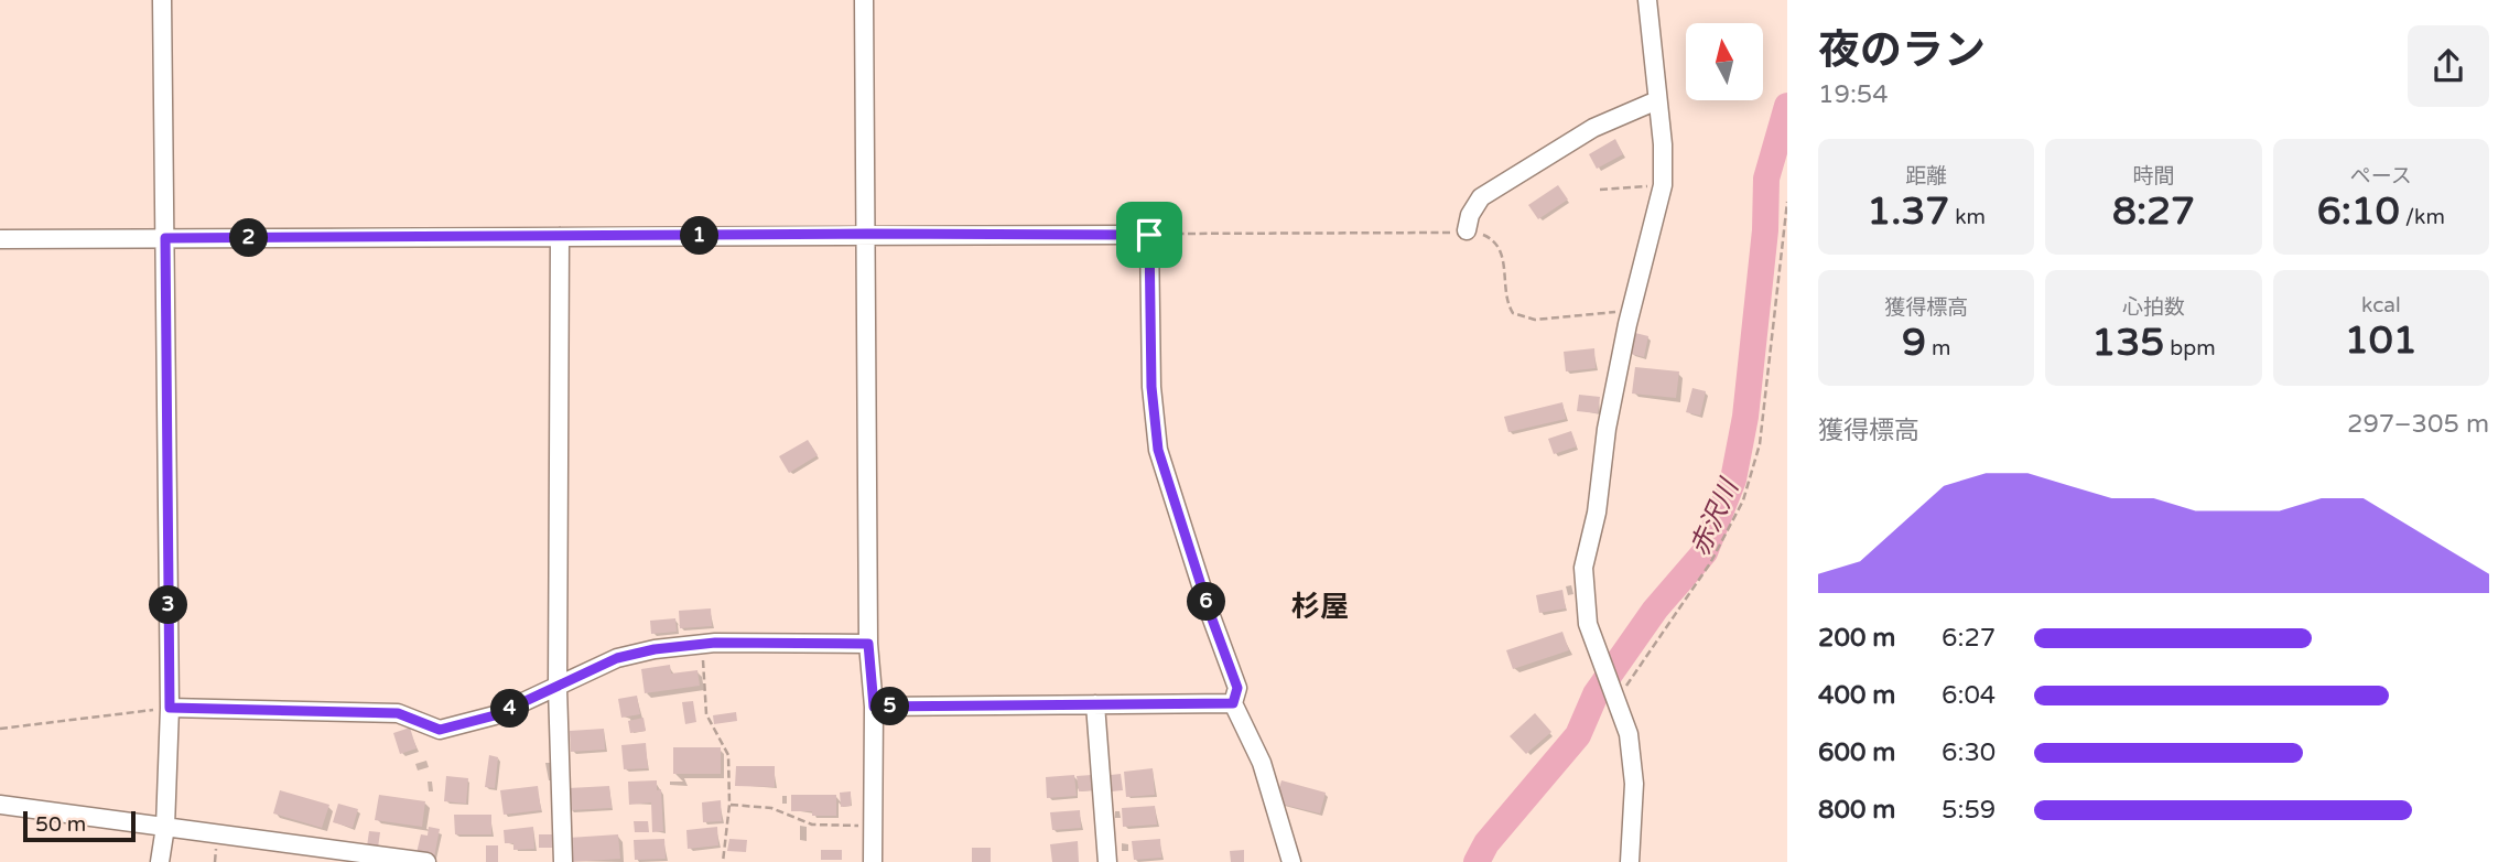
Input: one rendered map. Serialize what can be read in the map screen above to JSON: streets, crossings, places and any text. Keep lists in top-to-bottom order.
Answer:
{
  "districts": ["杉屋"],
  "water": ["赤沢川"],
  "scale_bar": "50 m",
  "north": "top",
  "page": {
    "heading": ["夜のラン", "19:54"],
    "stats": [
      ["距離", "1.37 km"],
      ["時間", "8:27"],
      ["ペース", "6:10 /km"],
      ["獲得標高", "9 m"],
      ["心拍数", "135 bpm"],
      ["kcal", "101"]
    ],
    "pins": [
      "1",
      "2",
      "6",
      "3",
      "5",
      "4"
    ],
    "chart": ["獲得標高", "297–305 m"],
    "list": [
      {
        "name": "200 m",
        "note": "6:27"
      },
      {
        "name": "400 m",
        "note": "6:04"
      },
      {
        "name": "600 m",
        "note": "6:30"
      },
      {
        "name": "800 m",
        "note": "5:59"
      }
    ],
    "scale": "50 m"
  }
}
